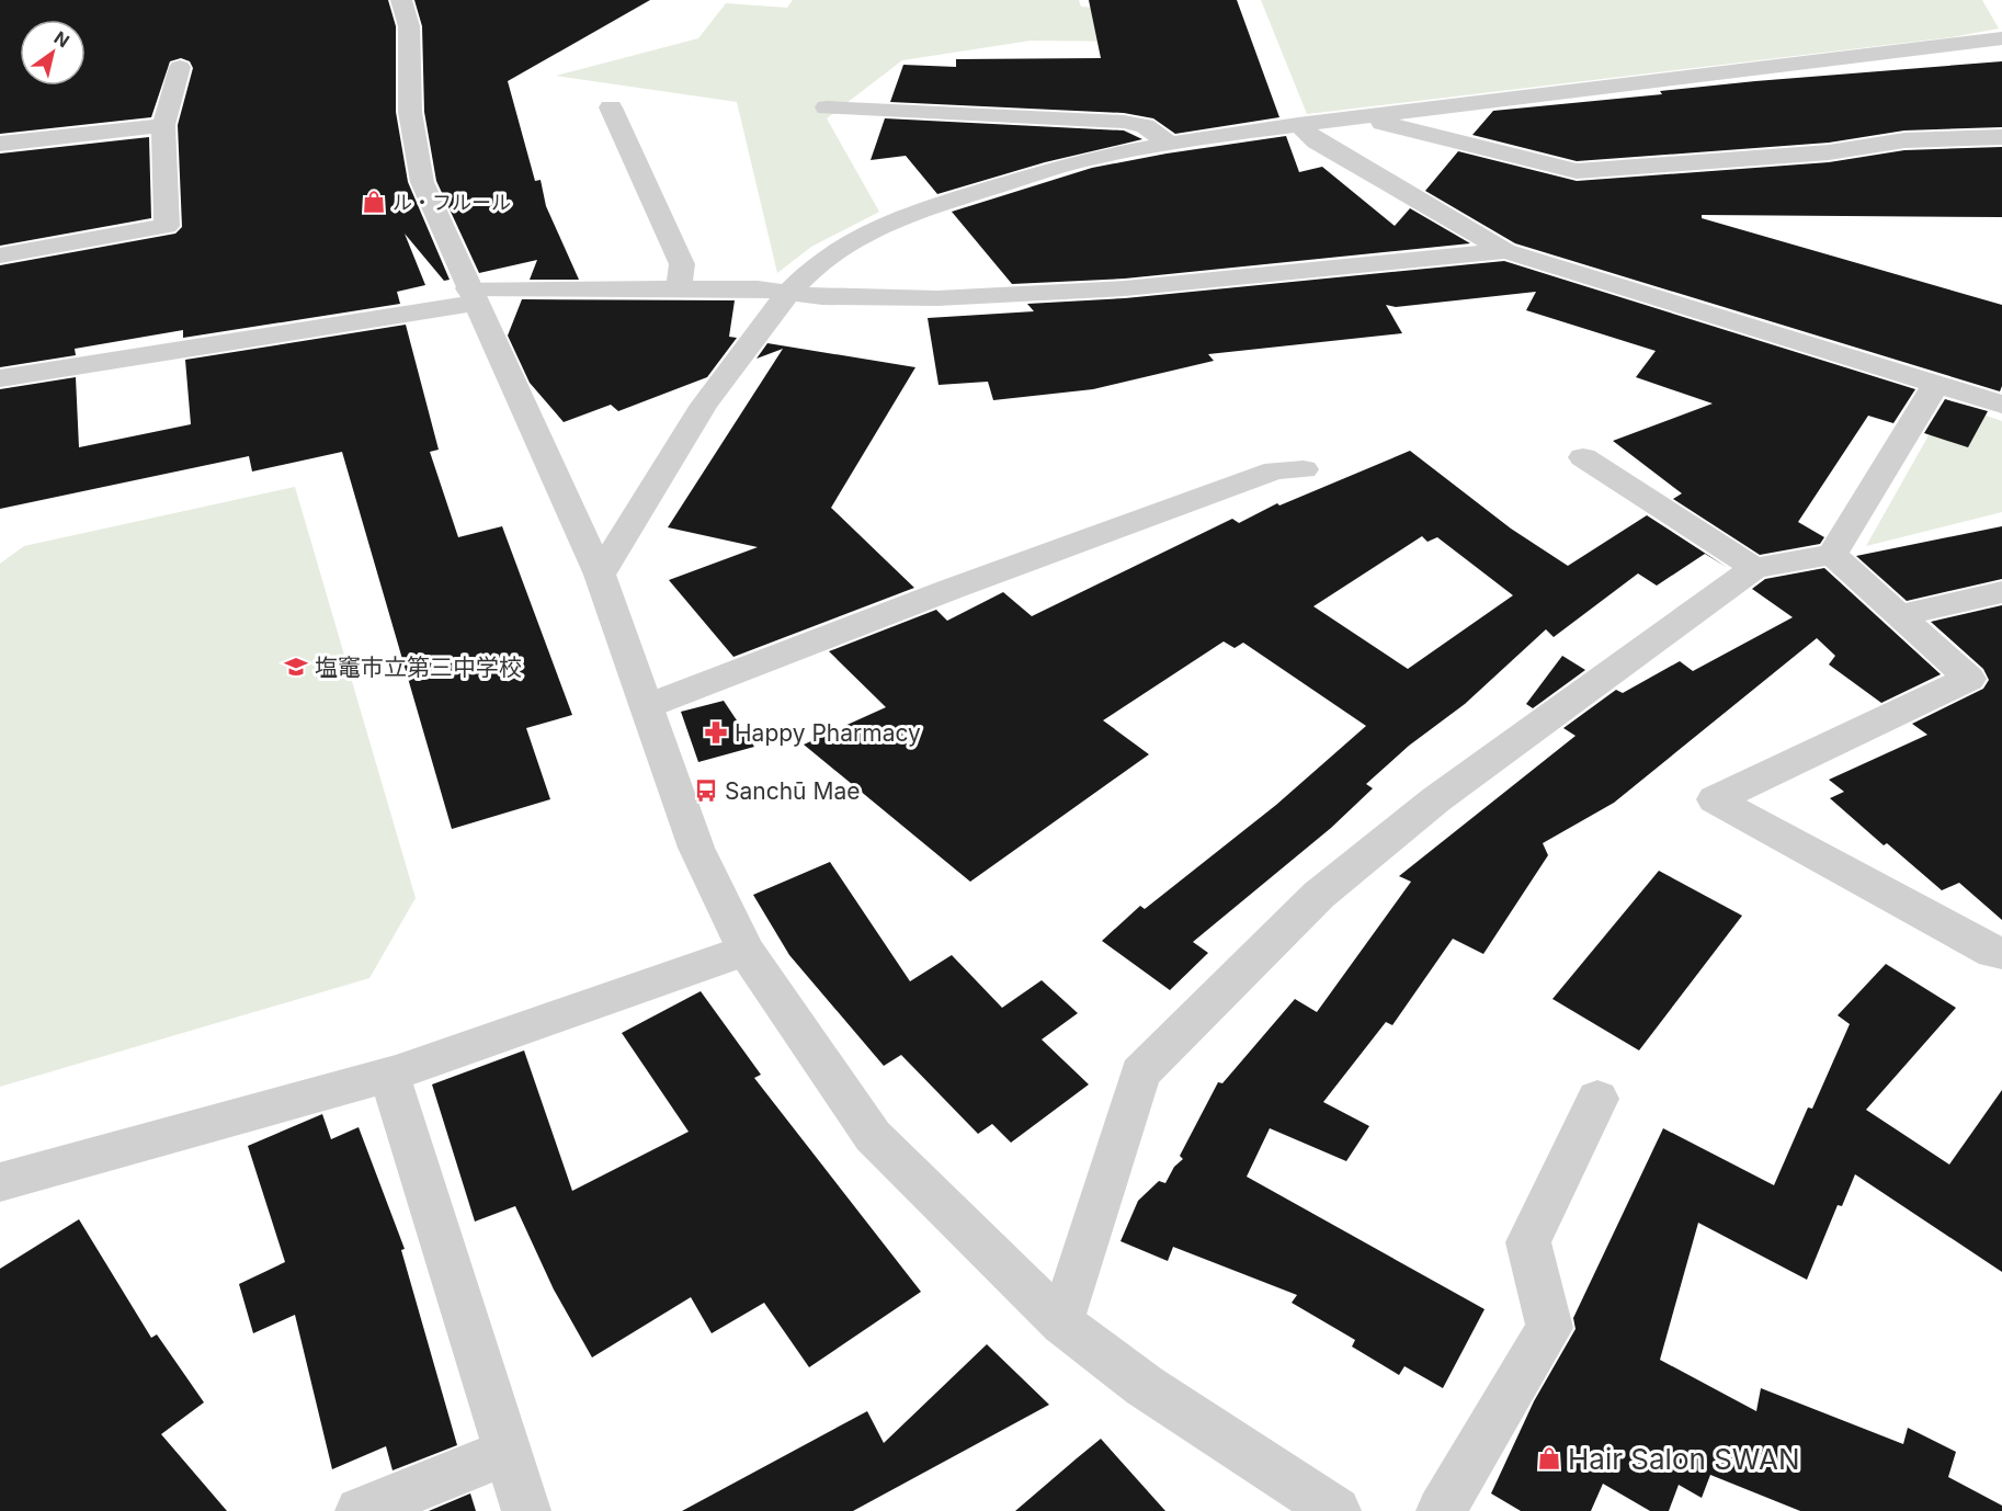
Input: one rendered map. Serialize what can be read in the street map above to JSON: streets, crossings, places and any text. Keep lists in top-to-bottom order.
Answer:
{
  "places": {
    "shop": ["ル・フルール", "Hair Salon SWAN"],
    "school or university": ["塩竈市立第三中学校"],
    "pharmacy": ["Happy Pharmacy"],
    "bus stop": ["Sanchū Mae"]
  },
  "north": "top right"
}
